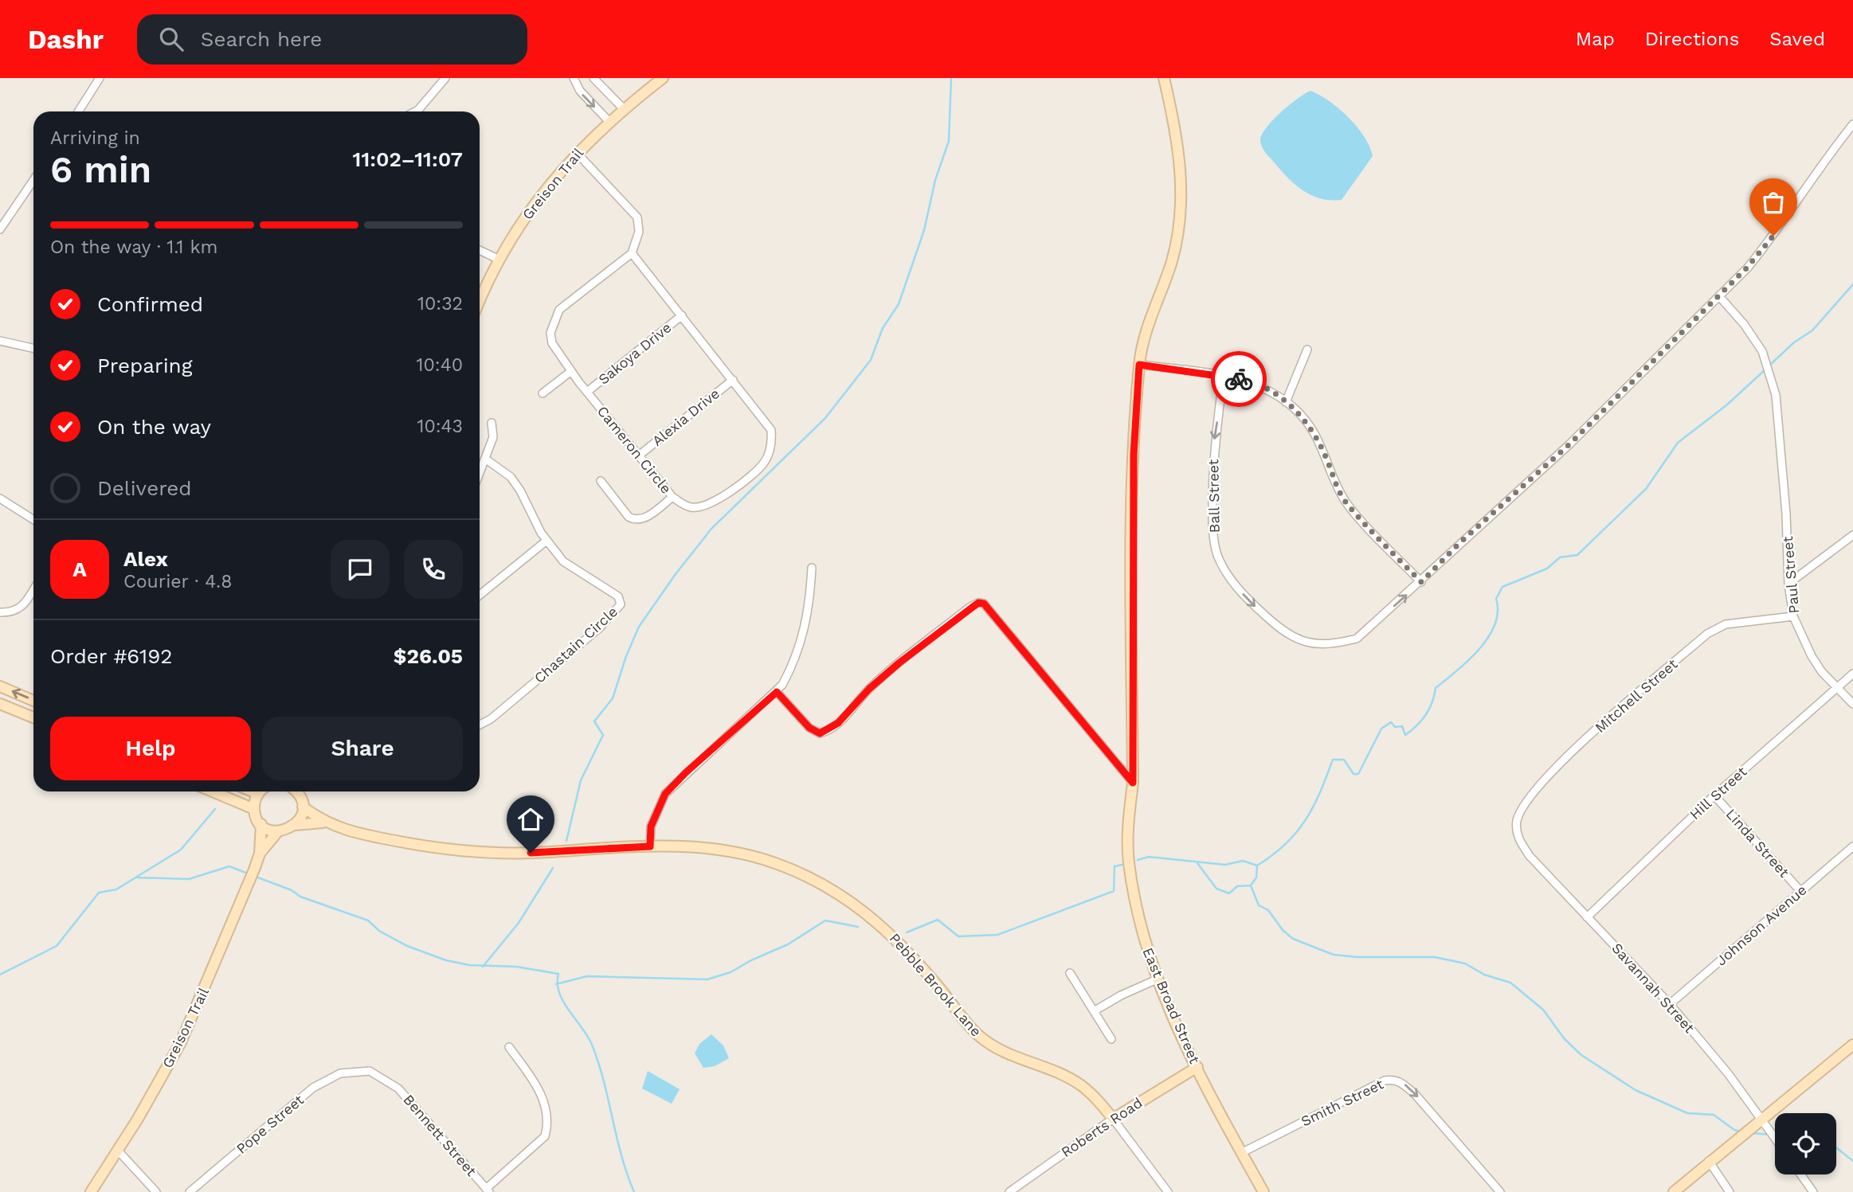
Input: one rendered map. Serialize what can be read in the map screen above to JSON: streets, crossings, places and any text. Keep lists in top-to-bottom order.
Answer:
{
  "streets": {
    "street": [
      "Greison Trail",
      "Sakoya Drive",
      "Alexia Drive",
      "Cameron Circle",
      "Ball Street",
      "Paul Street",
      "Chastain Circle",
      "Mitchell Street",
      "Hill Street",
      "Linda Street",
      "Johnson Avenue",
      "Pebble Brook Lane",
      "Savannah Street",
      "East Broad Street",
      "Smith Street",
      "Pope Street",
      "Roberts Road",
      "Bennett Street"
    ]
  },
  "crossings": [
    ["Greison Trail", "Pebble Brook Lane"],
    ["Sakoya Drive", "Cameron Circle"],
    ["Alexia Drive", "Cameron Circle"],
    ["Ball Street", "Paul Street"],
    ["Paul Street", "Mitchell Street"],
    ["Paul Street", "Hill Street"],
    ["Mitchell Street", "Savannah Street"],
    ["Hill Street", "Linda Street"],
    ["Hill Street", "Savannah Street"],
    ["Linda Street", "Johnson Avenue"],
    ["Johnson Avenue", "Savannah Street"],
    ["Pebble Brook Lane", "Roberts Road"],
    ["East Broad Street", "Smith Street"],
    ["East Broad Street", "Roberts Road"],
    ["Pope Street", "Bennett Street"]
  ],
  "one_way": ["Smith Street"],
  "page": {
    "header": "Dashr",
    "search": "Search here",
    "nav": ["Map", "Directions", "Saved"],
    "heading": ["6 min", "Arriving in", "11:02–11:07"],
    "panel": [
      "Alex",
      "Courier · 4.8",
      "Order #6192",
      "$26.05"
    ],
    "bar": "On the way · 1.1 km",
    "list": [
      ["Confirmed", "10:32"],
      ["Preparing", "10:40"],
      ["On the way", "10:43"],
      "Delivered"
    ],
    "round": "A",
    "buttons": ["Help", "Share"]
  }
}
